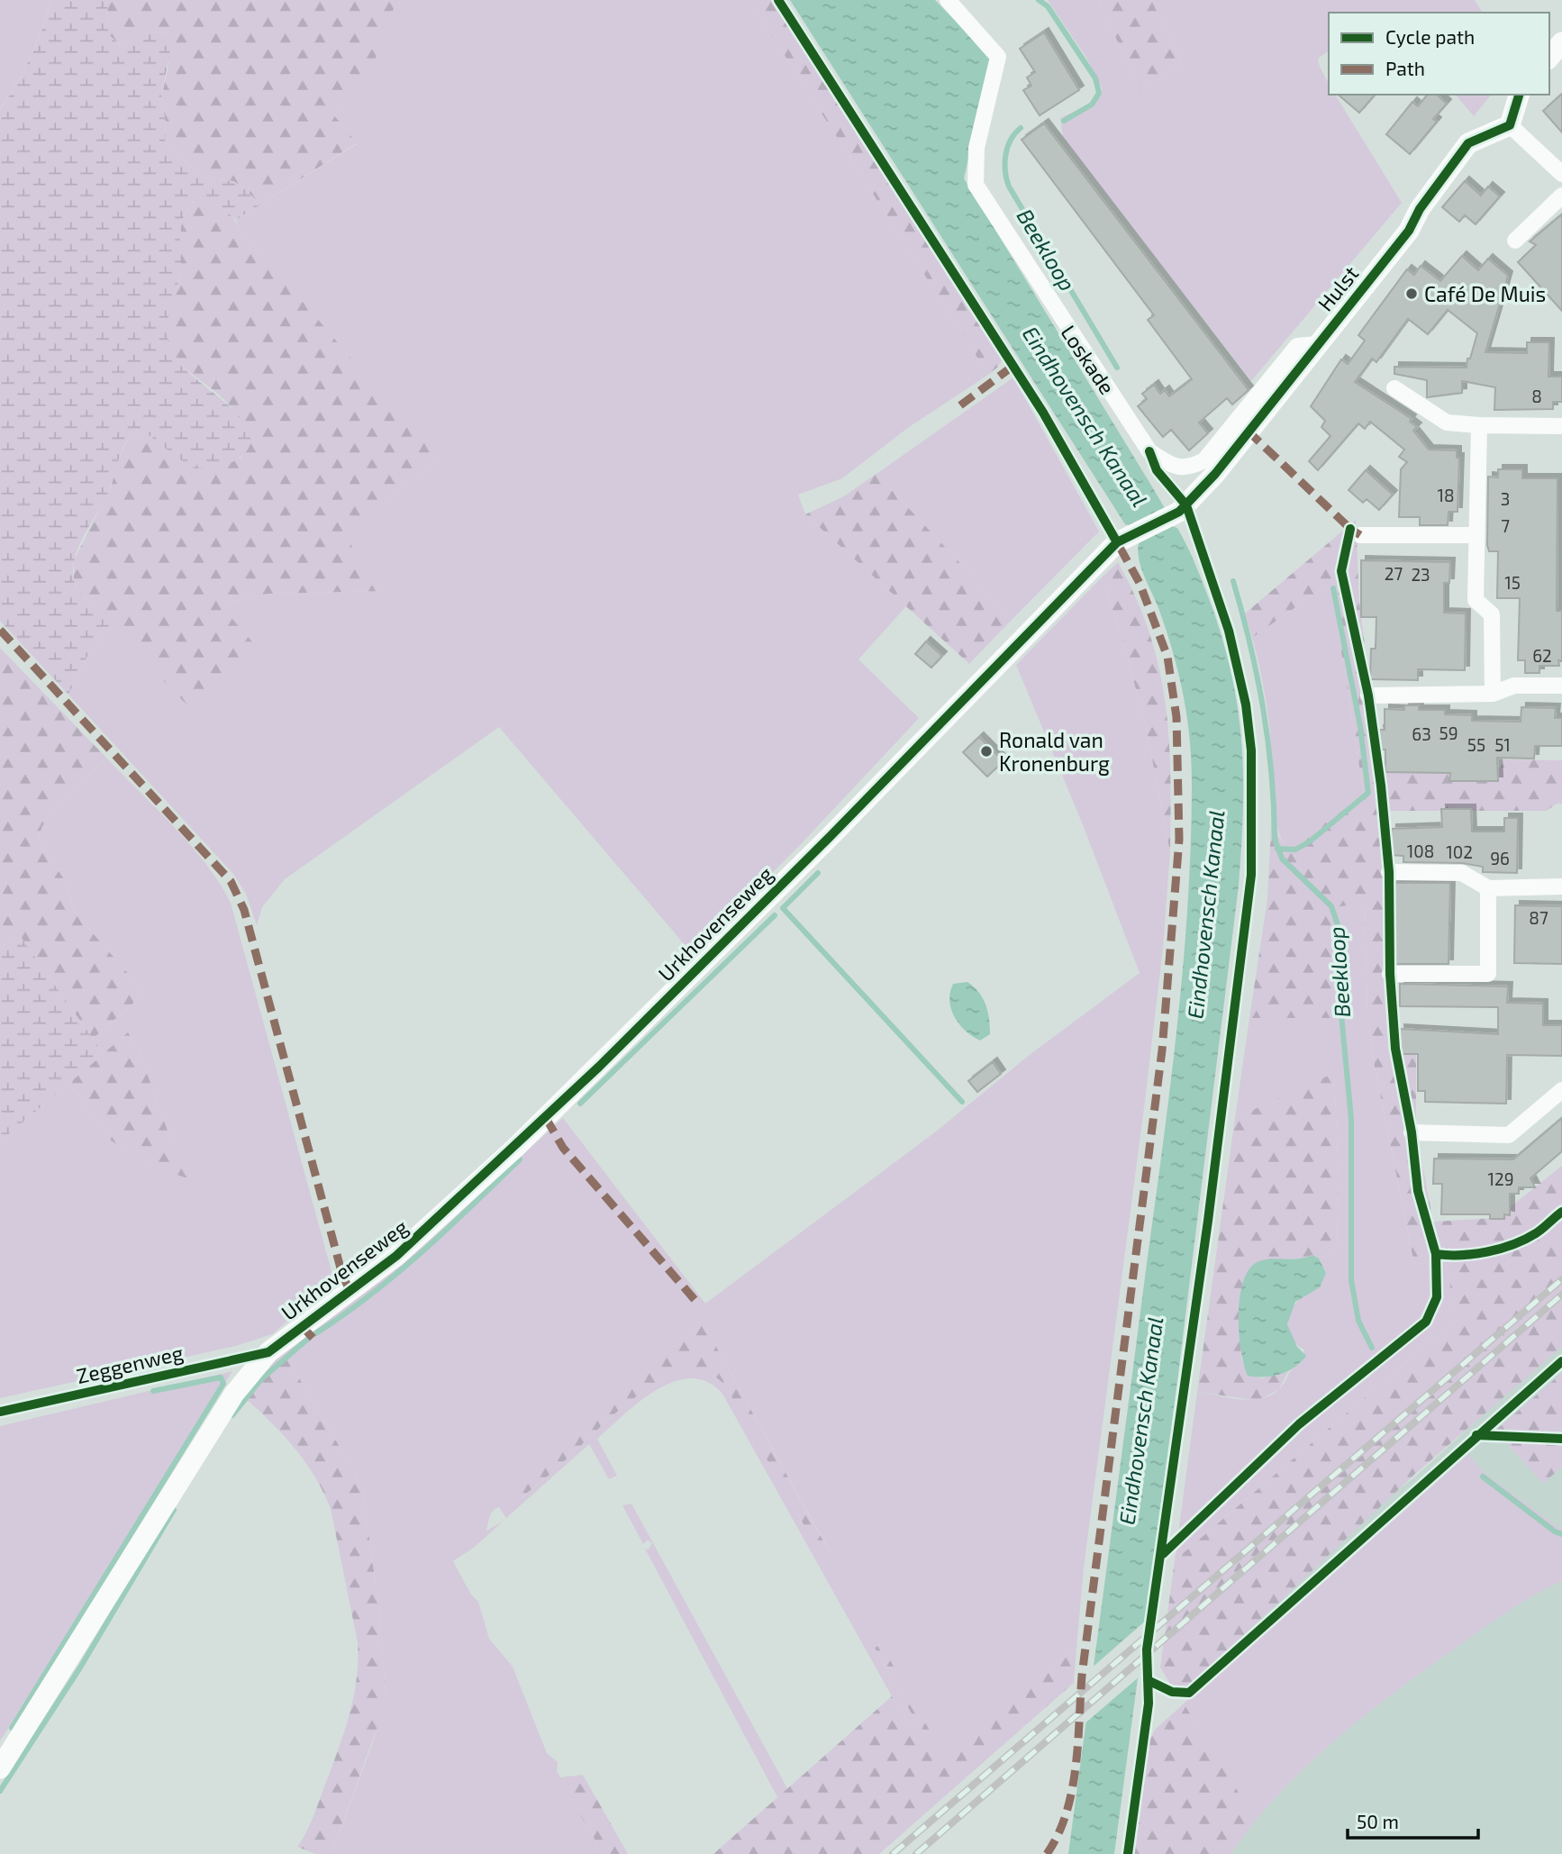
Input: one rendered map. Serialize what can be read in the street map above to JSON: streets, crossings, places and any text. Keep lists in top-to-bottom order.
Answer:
{
  "streets": {
    "street": ["Hulst", "Loskade", "Urkhovenseweg"],
    "cycle path": ["Zeggenweg"]
  },
  "crossings": [
    ["Hulst", "Loskade"],
    ["Hulst", "Urkhovenseweg"]
  ],
  "water": ["Beekloop", "Eindhovensch Kanaal"],
  "places": ["Café De Muis", "Ronald van Kronenburg"],
  "house_numbers": [
    "8",
    "18",
    "3",
    "7",
    "27",
    "23",
    "15",
    "62",
    "59",
    "63",
    "55",
    "51",
    "108",
    "102",
    "96",
    "87",
    "129"
  ],
  "legend": ["Cycle path", "Path"],
  "scale_bar": "50 m"
}
